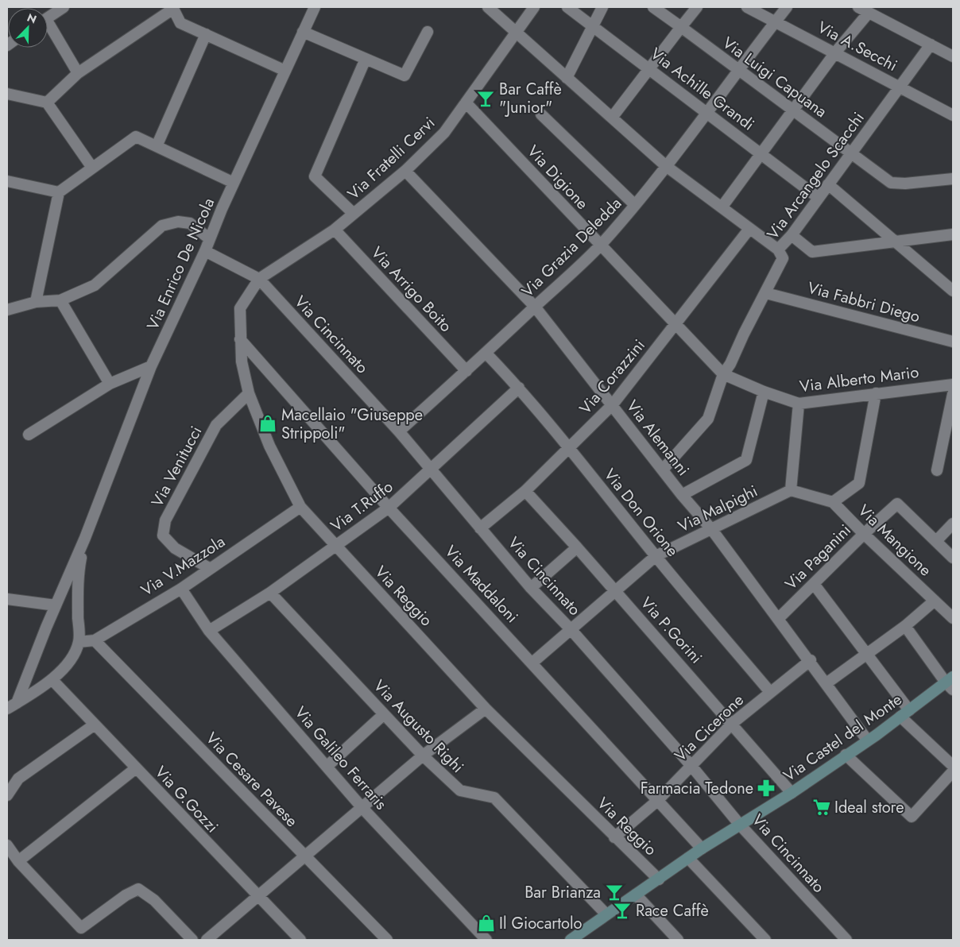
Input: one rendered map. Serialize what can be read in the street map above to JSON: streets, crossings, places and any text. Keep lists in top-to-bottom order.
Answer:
{
  "streets": {
    "main road": ["Via Castel del Monte"],
    "street": [
      "Via A.Secchi",
      "Via Luigi Capuana",
      "Via Achille Grandi",
      "Via Fratelli Cervi",
      "Via Arcangelo Scacchi",
      "Via Digione",
      "Via Grazia Deledda",
      "Via Enrico De Nicola",
      "Via Arrigo Boito",
      "Via Fabbri Diego",
      "Via Cincinnato",
      "Via Corazzini",
      "Via Alberto Mario",
      "Via Alemanni",
      "Via Venitucci",
      "Via T.Ruffo",
      "Via Malpighi",
      "Via Don Orione",
      "Via Mangione",
      "Via Paganini",
      "Via V.Mazzola",
      "Via Maddaloni",
      "Via Reggio",
      "Via P.Gorini",
      "Via Augusto Righi",
      "Via Cicerone",
      "Via Galileo Ferraris",
      "Via Cesare Pavese",
      "Via G.Gozzi"
    ]
  },
  "crossings": [
    ["Via A.Secchi", "Via Arcangelo Scacchi"],
    ["Via A.Secchi", "Via Grazia Deledda"],
    ["Via Luigi Capuana", "Via Arcangelo Scacchi"],
    ["Via Luigi Capuana", "Via Grazia Deledda"],
    ["Via Achille Grandi", "Via Arcangelo Scacchi"],
    ["Via Achille Grandi", "Via Grazia Deledda"],
    ["Via Fratelli Cervi", "Via Digione"],
    ["Via Fratelli Cervi", "Via Arrigo Boito"],
    ["Via Fratelli Cervi", "Via Cincinnato"],
    ["Via Fratelli Cervi", "Via Alemanni"],
    ["Via Fratelli Cervi", "Via Reggio"],
    ["Via Arcangelo Scacchi", "Via Fabbri Diego"],
    ["Via Arcangelo Scacchi", "Via Alberto Mario"],
    ["Via Arcangelo Scacchi", "Via Alemanni"],
    ["Via Digione", "Via Grazia Deledda"],
    ["Via Digione", "Via Corazzini"],
    ["Via Digione", "Via Alberto Mario"],
    ["Via Grazia Deledda", "Via Arrigo Boito"],
    ["Via Grazia Deledda", "Via Cincinnato"],
    ["Via Grazia Deledda", "Via Alemanni"],
    ["Via Grazia Deledda", "Via Don Orione"],
    ["Via Enrico De Nicola", "Via Cincinnato"],
    ["Via Enrico De Nicola", "Via V.Mazzola"],
    ["Via Enrico De Nicola", "Via G.Gozzi"],
    ["Via Cincinnato", "Via Corazzini"],
    ["Via Cincinnato", "Via T.Ruffo"],
    ["Via Cincinnato", "Via Malpighi"],
    ["Via Cincinnato", "Via Reggio"],
    ["Via Cincinnato", "Via Cicerone"],
    ["Via Cincinnato", "Via Castel del Monte"],
    ["Via Corazzini", "Via Alemanni"],
    ["Via Corazzini", "Via Don Orione"],
    ["Via Corazzini", "Via P.Gorini"],
    ["Via Alemanni", "Via Malpighi"],
    ["Via Alemanni", "Via Paganini"],
    ["Via Alemanni", "Via Cicerone"],
    ["Via Alemanni", "Via Castel del Monte"],
    ["Via Venitucci", "Via V.Mazzola"],
    ["Via Venitucci", "Via Reggio"],
    ["Via T.Ruffo", "Via Don Orione"],
    ["Via T.Ruffo", "Via Maddaloni"],
    ["Via T.Ruffo", "Via Reggio"],
    ["Via T.Ruffo", "Via Augusto Righi"],
    ["Via T.Ruffo", "Via Galileo Ferraris"],
    ["Via Malpighi", "Via Don Orione"],
    ["Via Malpighi", "Via Maddaloni"],
    ["Via Malpighi", "Via P.Gorini"],
    ["Via Don Orione", "Via Cicerone"],
    ["Via Mangione", "Via Paganini"],
    ["Via V.Mazzola", "Via Reggio"],
    ["Via V.Mazzola", "Via Galileo Ferraris"],
    ["Via V.Mazzola", "Via Cesare Pavese"],
    ["Via Maddaloni", "Via Reggio"],
    ["Via Maddaloni", "Via Cicerone"],
    ["Via Maddaloni", "Via Castel del Monte"],
    ["Via Reggio", "Via Cicerone"],
    ["Via Reggio", "Via Castel del Monte"],
    ["Via P.Gorini", "Via Cicerone"],
    ["Via P.Gorini", "Via Castel del Monte"],
    ["Via Augusto Righi", "Via Castel del Monte"]
  ],
  "places": {
    "bar": ["Bar Caffè \"Junior\"", "Bar Brianza", "Race Caffè"],
    "shop": ["Macellaio \"Giuseppe Strippoli\"", "Il Giocartolo"],
    "pharmacy": ["Farmacia Tedone"],
    "supermarket": ["Ideal store"]
  },
  "north": "top right"
}
